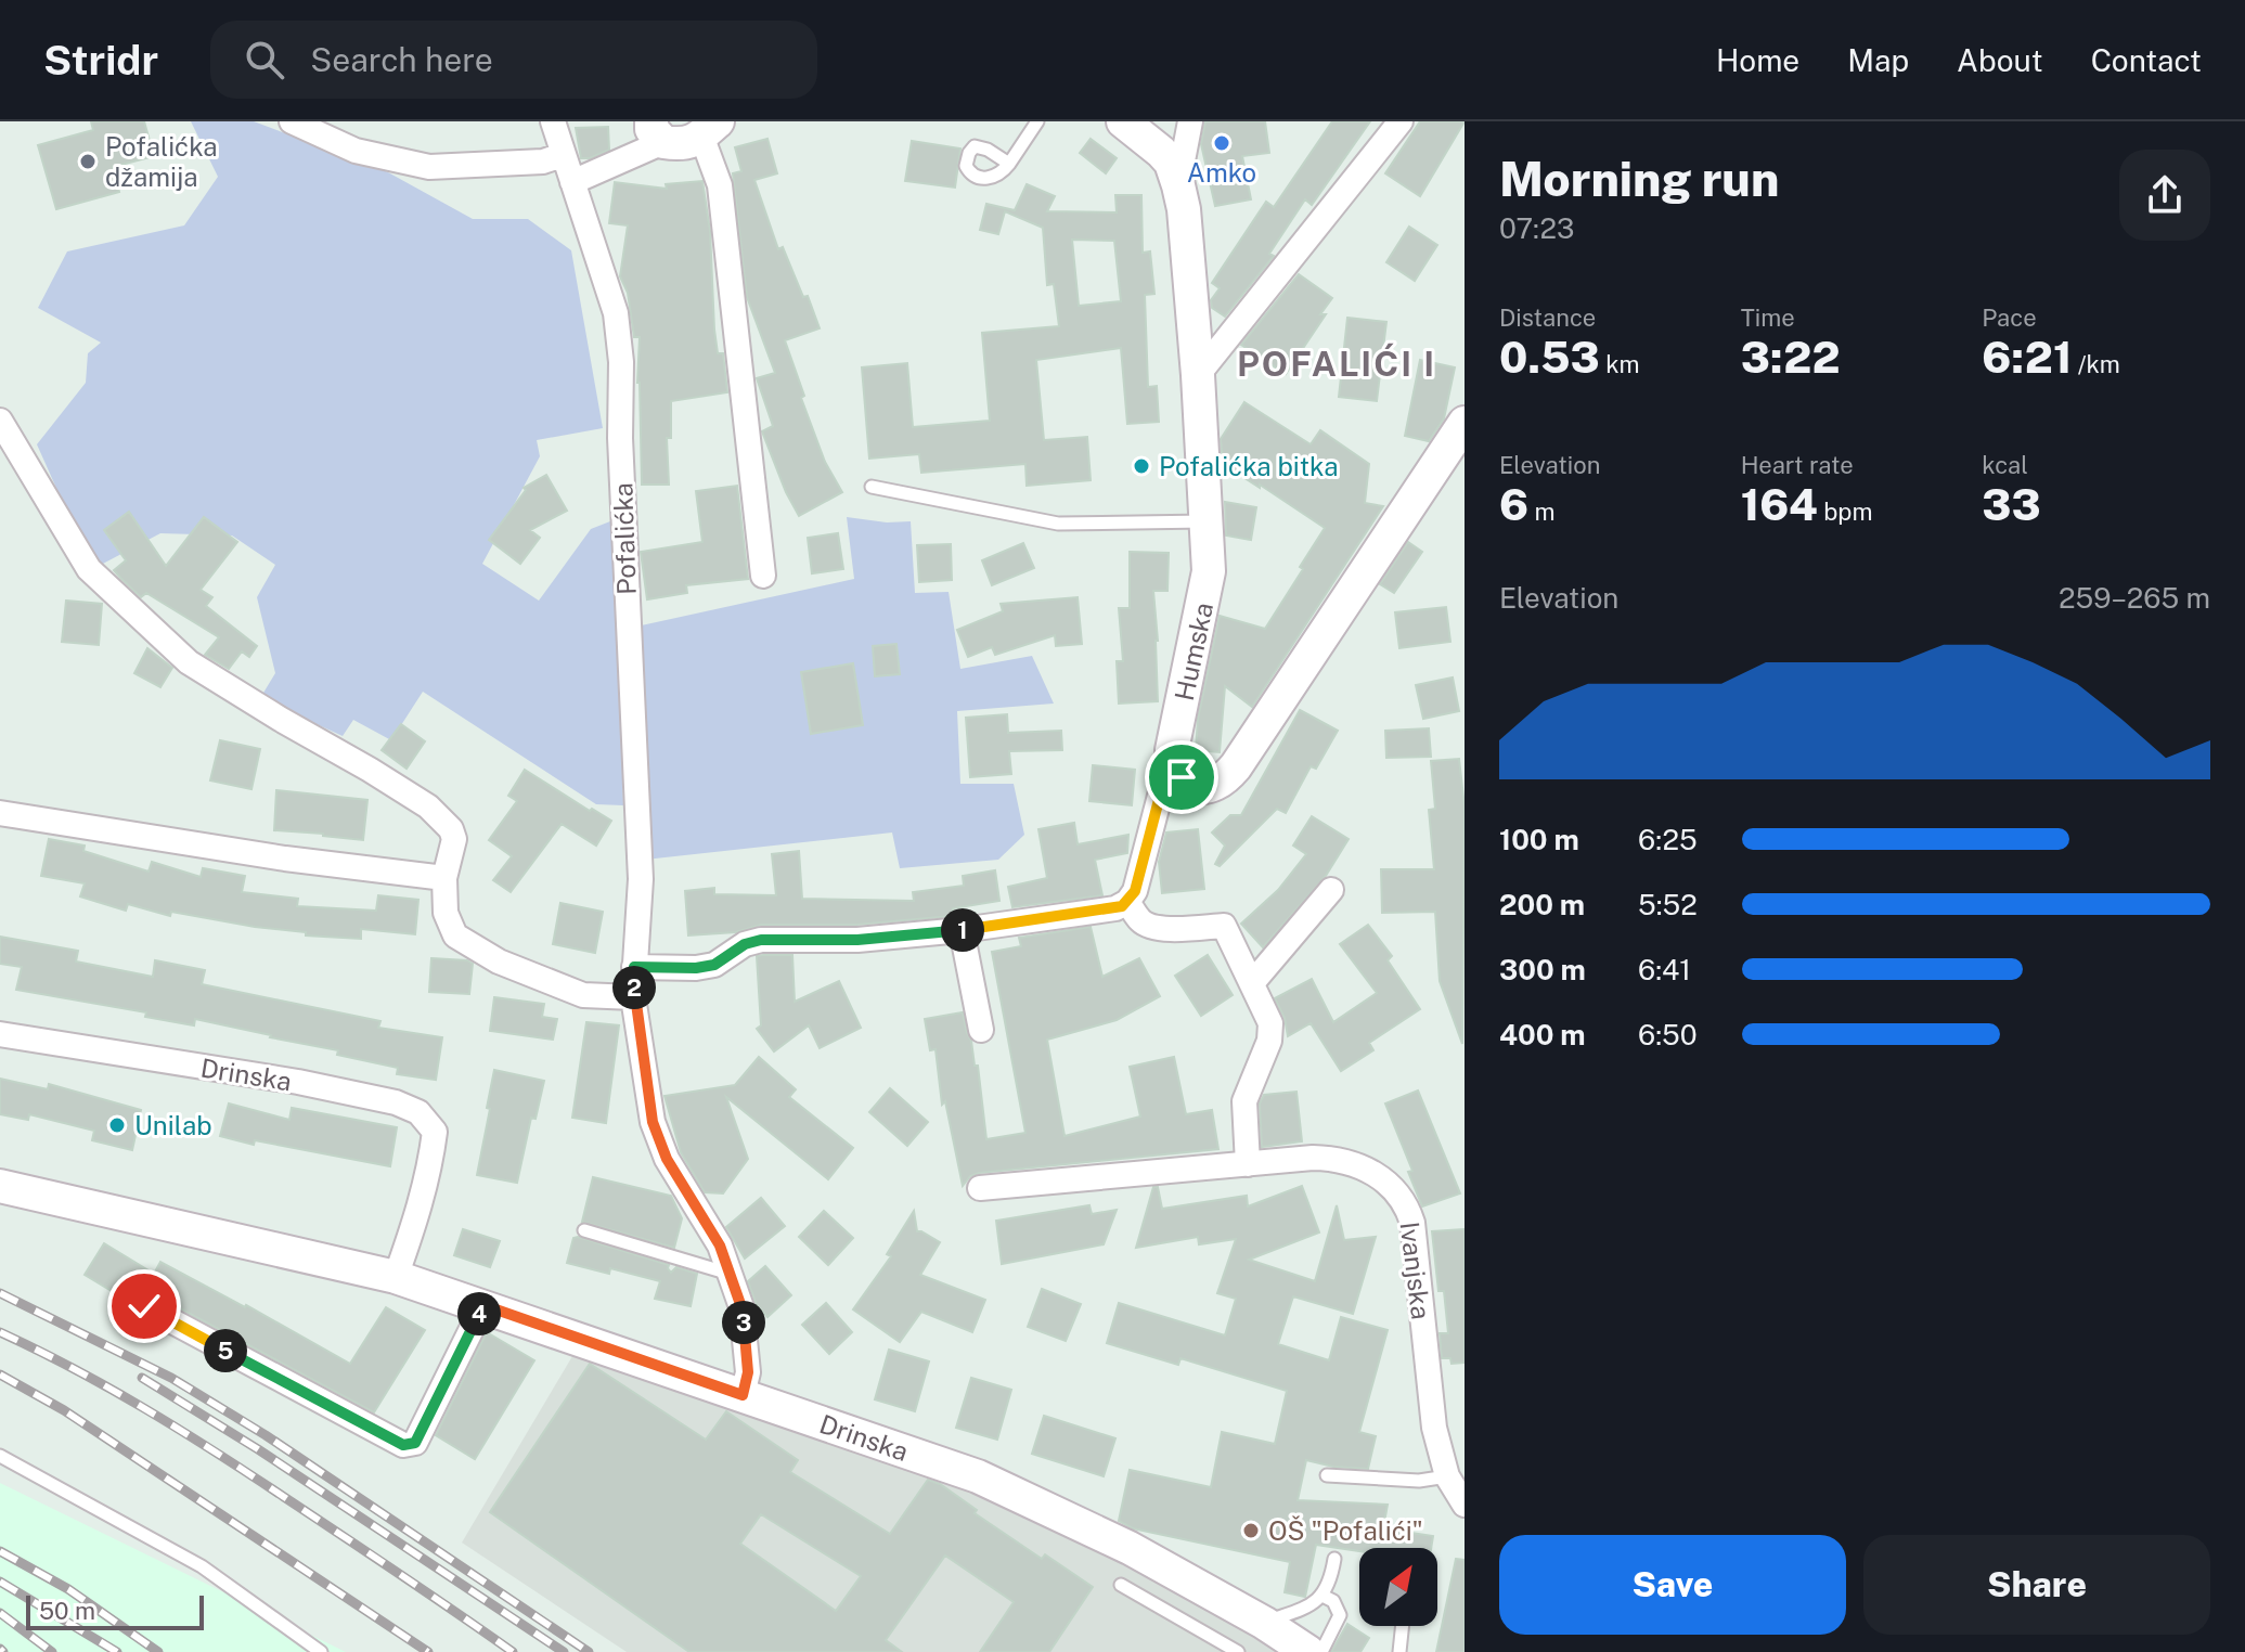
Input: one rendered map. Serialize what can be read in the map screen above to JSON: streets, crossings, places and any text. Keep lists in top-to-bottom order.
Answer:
{
  "streets": {
    "main road": ["Humska", "Drinska"],
    "street": ["Pofalićka", "Ivanjska"]
  },
  "crossings": [
    ["Pofalićka", "Drinska"]
  ],
  "districts": ["POFALIĆI I"],
  "places": [
    "Amko",
    "Pofalićka džamija",
    "Pofalićka bitka",
    "Unilab",
    "OŠ \"Pofalići\""
  ],
  "scale_bar": "50 m",
  "north": "top right",
  "page": {
    "header": "Stridr",
    "search": "Search here",
    "nav": [
      "Home",
      "Map",
      "About",
      "Contact"
    ],
    "heading": ["Morning run", "07:23"],
    "stats": [
      ["Distance", "0.53 km"],
      ["Time", "3:22"],
      ["Pace", "6:21 /km"],
      ["Elevation", "6 m"],
      ["Heart rate", "164 bpm"],
      ["kcal", "33"]
    ],
    "chart": ["Elevation", "259–265 m"],
    "list": [
      {
        "name": "100 m",
        "note": "6:25"
      },
      {
        "name": "200 m",
        "note": "5:52"
      },
      {
        "name": "300 m",
        "note": "6:41"
      },
      {
        "name": "400 m",
        "note": "6:50"
      }
    ],
    "pins": [
      "1",
      "2",
      "4",
      "3",
      "5"
    ],
    "buttons": ["Save", "Share"],
    "scale": "50 m"
  }
}
